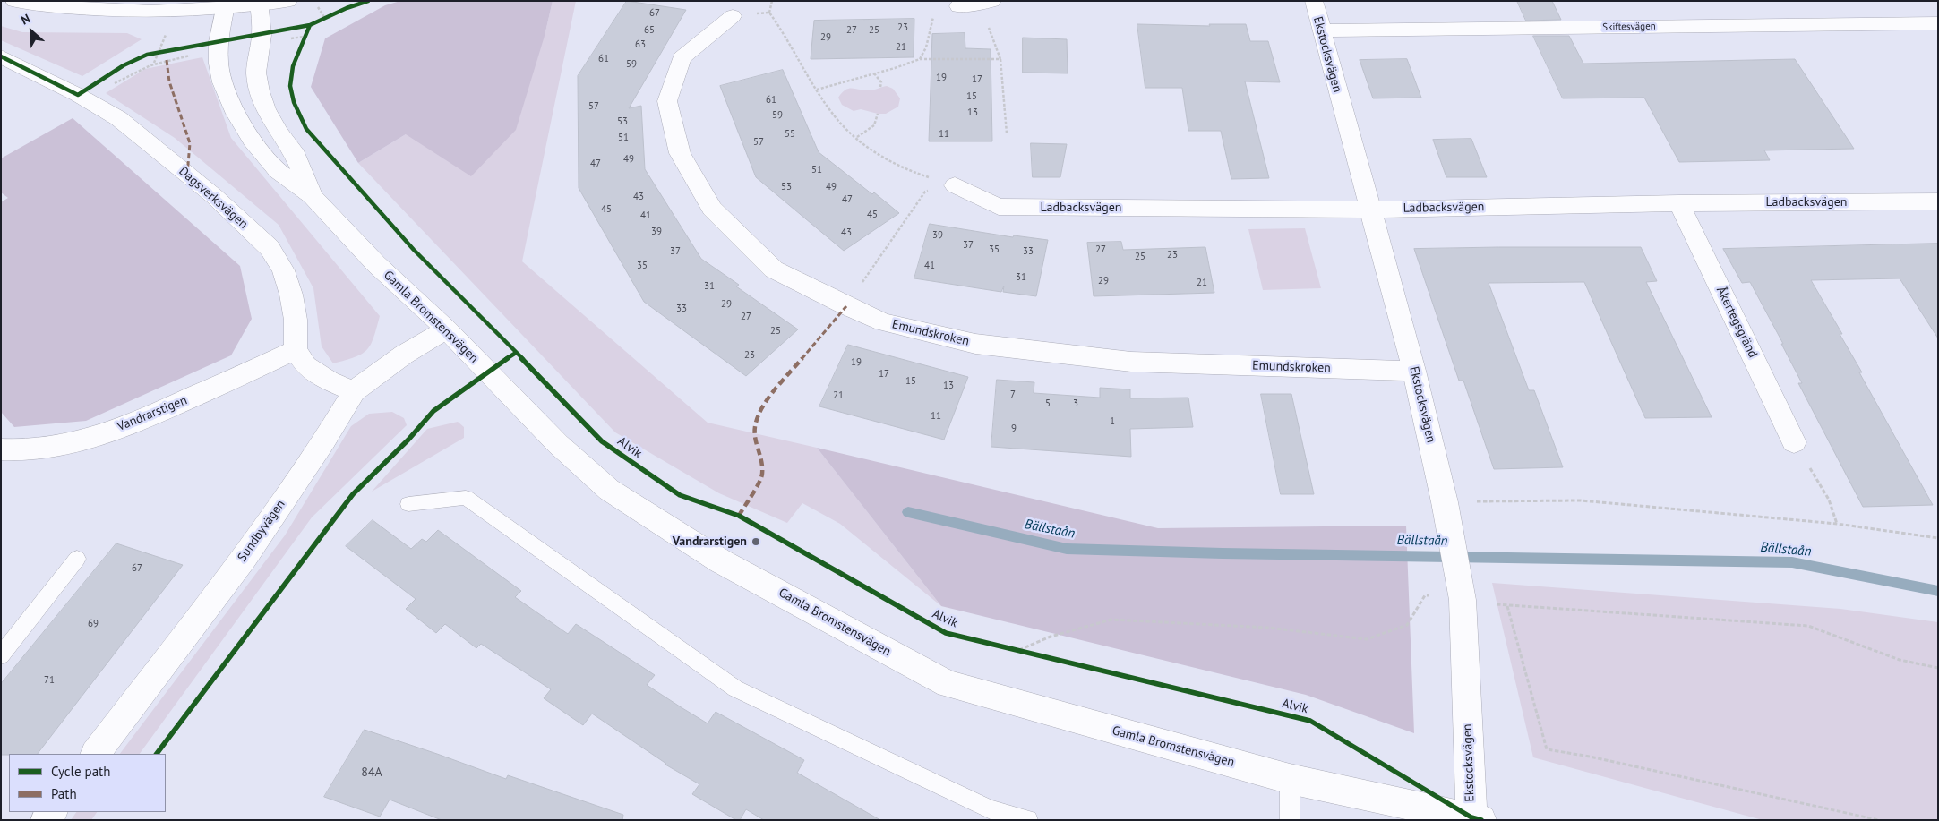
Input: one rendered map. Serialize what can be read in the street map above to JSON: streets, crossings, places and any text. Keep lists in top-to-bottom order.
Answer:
{
  "streets": {
    "street": [
      "Skiftesvägen",
      "Ekstocksvägen",
      "Dagsverksvägen",
      "Ladbacksvägen",
      "Gamla Bromstensvägen",
      "Åkertegsgränd",
      "Emundskroken",
      "Vandrarstigen",
      "Sundbyvägen"
    ],
    "cycle path": ["Alvik"]
  },
  "crossings": [
    ["Skiftesvägen", "Ekstocksvägen"],
    ["Ekstocksvägen", "Ladbacksvägen"],
    ["Ekstocksvägen", "Gamla Bromstensvägen"],
    ["Ekstocksvägen", "Emundskroken"],
    ["Dagsverksvägen", "Vandrarstigen"],
    ["Ladbacksvägen", "Åkertegsgränd"],
    ["Gamla Bromstensvägen", "Sundbyvägen"]
  ],
  "water": ["Bällstaån"],
  "places": ["Vandrarstigen"],
  "house_numbers": [
    "67",
    "23",
    "65",
    "27",
    "25",
    "29",
    "63",
    "21",
    "61",
    "59",
    "19",
    "17",
    "15",
    "61",
    "57",
    "13",
    "59",
    "53",
    "55",
    "11",
    "51",
    "57",
    "49",
    "47",
    "51",
    "53",
    "49",
    "43",
    "47",
    "45",
    "45",
    "41",
    "39",
    "43",
    "39",
    "37",
    "35",
    "27",
    "37",
    "33",
    "23",
    "25",
    "35",
    "41",
    "31",
    "29",
    "21",
    "31",
    "29",
    "33",
    "27",
    "25",
    "23",
    "19",
    "17",
    "15",
    "13",
    "7",
    "21",
    "5",
    "3",
    "11",
    "1",
    "9",
    "67",
    "69",
    "71",
    "84A"
  ],
  "legend": ["Cycle path", "Path"],
  "north": "top left"
}
